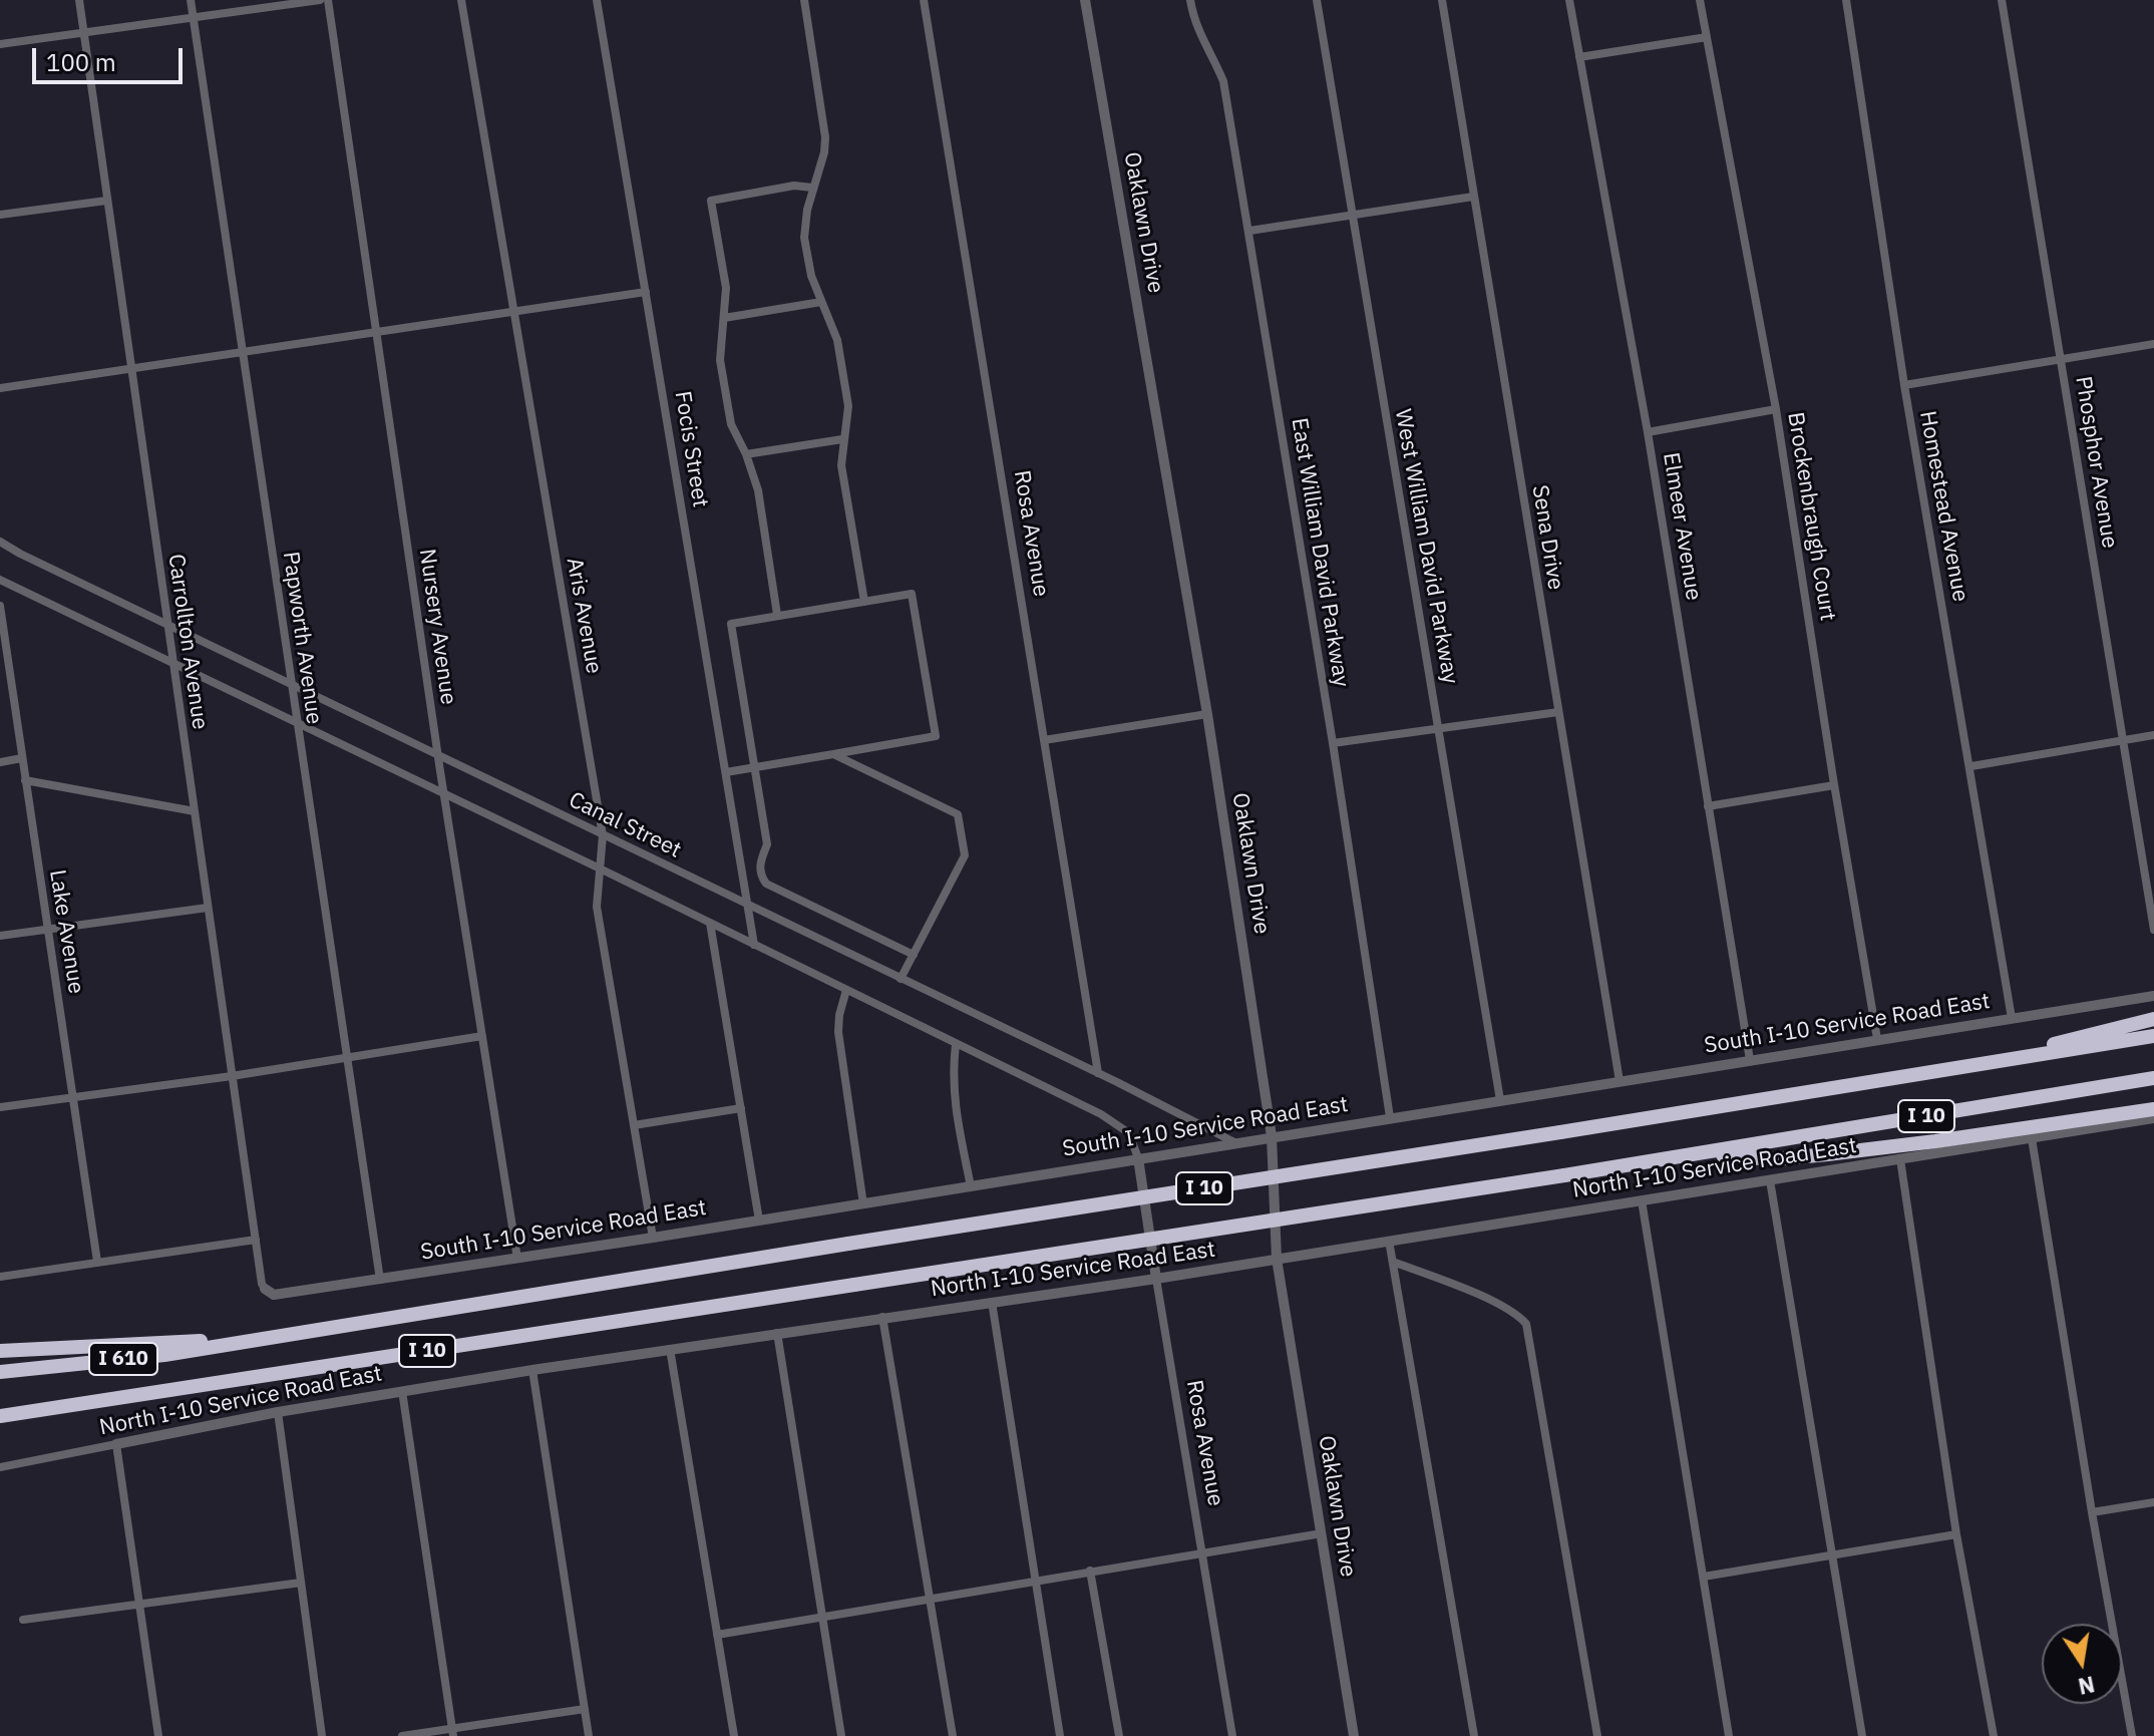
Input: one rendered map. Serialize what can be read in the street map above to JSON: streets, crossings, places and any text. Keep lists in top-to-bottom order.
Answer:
{
  "streets": {
    "highway": ["I 10", "I 610"],
    "street": [
      "Oaklawn Drive",
      "Focis Street",
      "Phosphor Avenue",
      "Homestead Avenue",
      "Brockenbraugh Court",
      "Elmeer Avenue",
      "Rosa Avenue",
      "Sena Drive",
      "West William David Parkway",
      "East William David Parkway",
      "Aris Avenue",
      "Nursery Avenue",
      "Papworth Avenue",
      "Carrollton Avenue",
      "Canal Street",
      "Lake Avenue",
      "South I-10 Service Road East",
      "North I-10 Service Road East"
    ]
  },
  "crossings": [
    ["Oaklawn Drive", "South I-10 Service Road East"],
    ["Oaklawn Drive", "North I-10 Service Road East"],
    ["Focis Street", "Canal Street"],
    ["Homestead Avenue", "South I-10 Service Road East"],
    ["Brockenbraugh Court", "South I-10 Service Road East"],
    ["Elmeer Avenue", "South I-10 Service Road East"],
    ["Rosa Avenue", "Canal Street"],
    ["Rosa Avenue", "South I-10 Service Road East"],
    ["Rosa Avenue", "North I-10 Service Road East"],
    ["Sena Drive", "South I-10 Service Road East"],
    ["West William David Parkway", "South I-10 Service Road East"],
    ["East William David Parkway", "South I-10 Service Road East"],
    ["Aris Avenue", "Canal Street"],
    ["Aris Avenue", "South I-10 Service Road East"],
    ["Nursery Avenue", "Canal Street"],
    ["Nursery Avenue", "South I-10 Service Road East"],
    ["Papworth Avenue", "Canal Street"],
    ["Papworth Avenue", "South I-10 Service Road East"],
    ["Carrollton Avenue", "Canal Street"],
    ["Carrollton Avenue", "South I-10 Service Road East"],
    ["Canal Street", "South I-10 Service Road East"],
    ["I 10", "I 610"]
  ],
  "scale_bar": "100 m",
  "north": "bottom"
}
